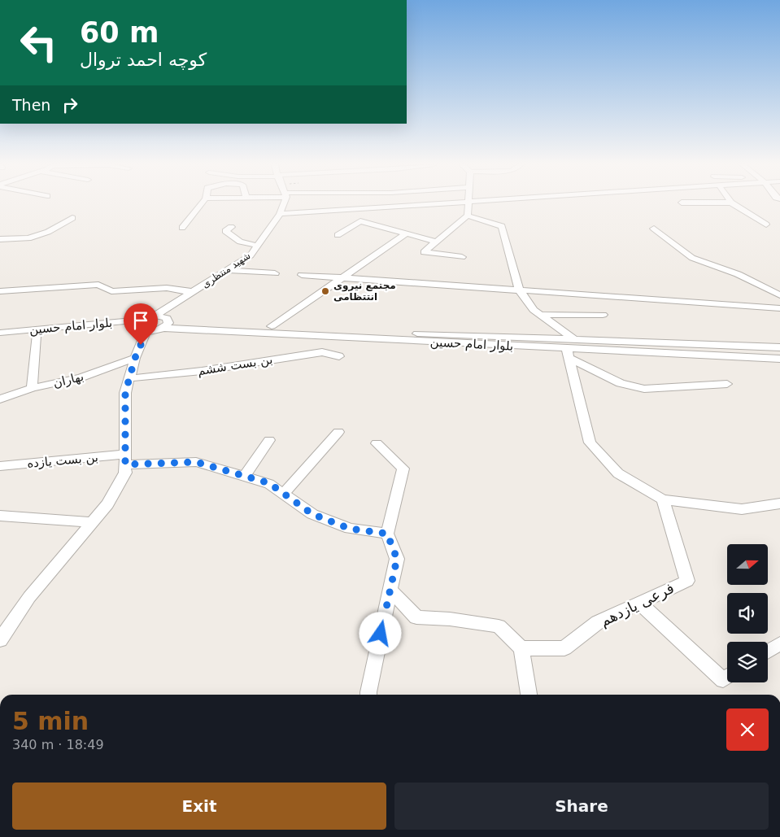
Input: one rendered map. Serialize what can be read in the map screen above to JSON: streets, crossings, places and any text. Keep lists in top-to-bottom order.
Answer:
{
  "streets": {
    "street": [
      "شهید منتظری",
      "بلوار امام حسین",
      "بن بست ششم",
      "بهاران",
      "بن بست یازده",
      "فرعی یازدهم"
    ]
  },
  "places": ["مجتمع نیروی انتتظامی"],
  "north": "right",
  "page": {
    "turn": ["60 m", "کوچه احمد تروال"],
    "then": "Then",
    "heading": ["5 min", "340 m · 18:49"],
    "buttons": ["Exit", "Share"]
  }
}
